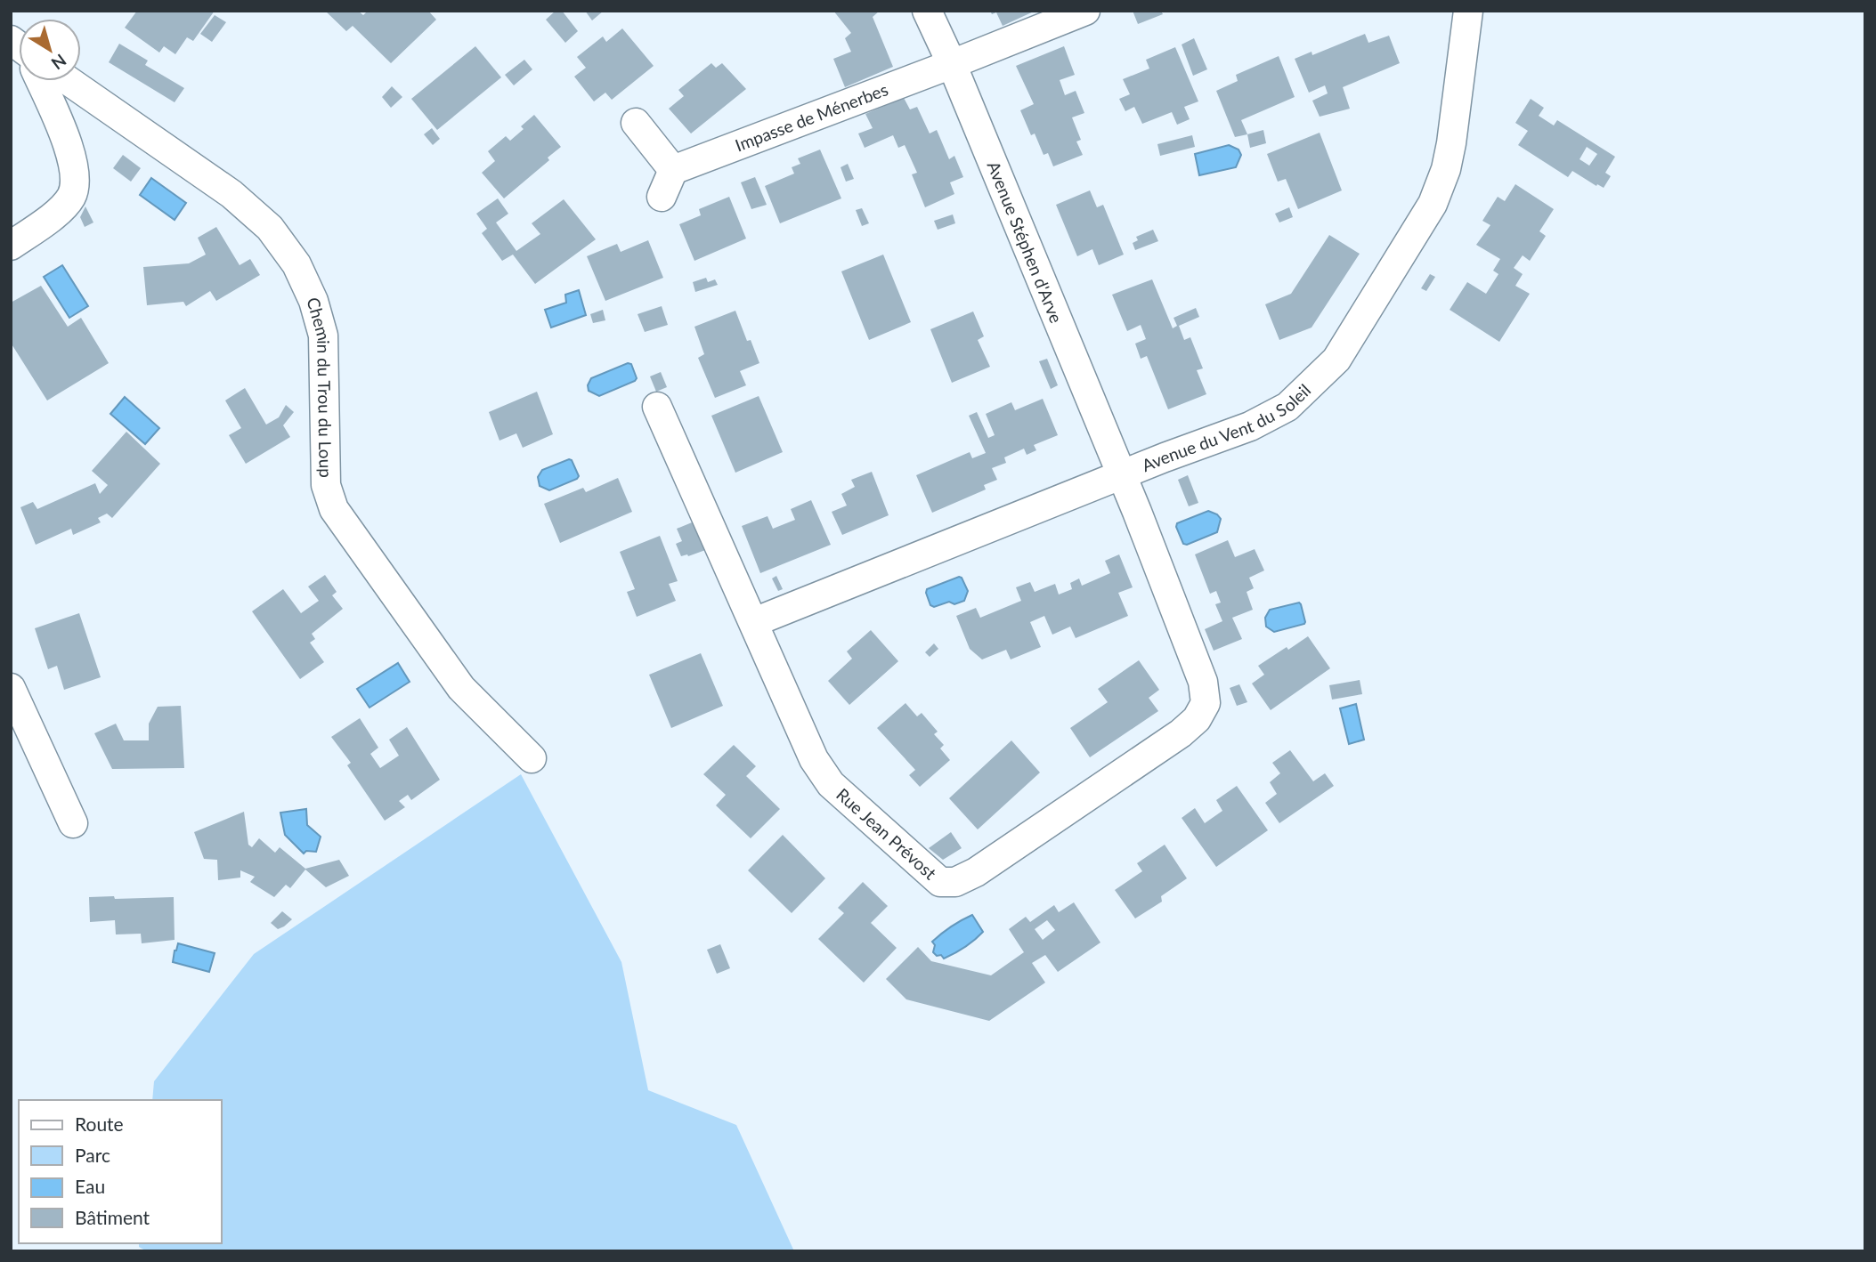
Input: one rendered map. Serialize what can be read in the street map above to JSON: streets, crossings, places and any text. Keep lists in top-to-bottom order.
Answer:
{
  "streets": {
    "street": [
      "Impasse de Ménerbes",
      "Avenue Stéphen d'Arve",
      "Chemin du Trou du Loup",
      "Avenue du Vent du Soleil",
      "Rue Jean Prévost"
    ]
  },
  "crossings": [
    ["Impasse de Ménerbes", "Avenue Stéphen d'Arve"],
    ["Avenue Stéphen d'Arve", "Avenue du Vent du Soleil"],
    ["Avenue Stéphen d'Arve", "Rue Jean Prévost"],
    ["Avenue du Vent du Soleil", "Rue Jean Prévost"]
  ],
  "legend": [
    "Route",
    "Parc",
    "Eau",
    "Bâtiment"
  ],
  "north": "bottom right"
}
